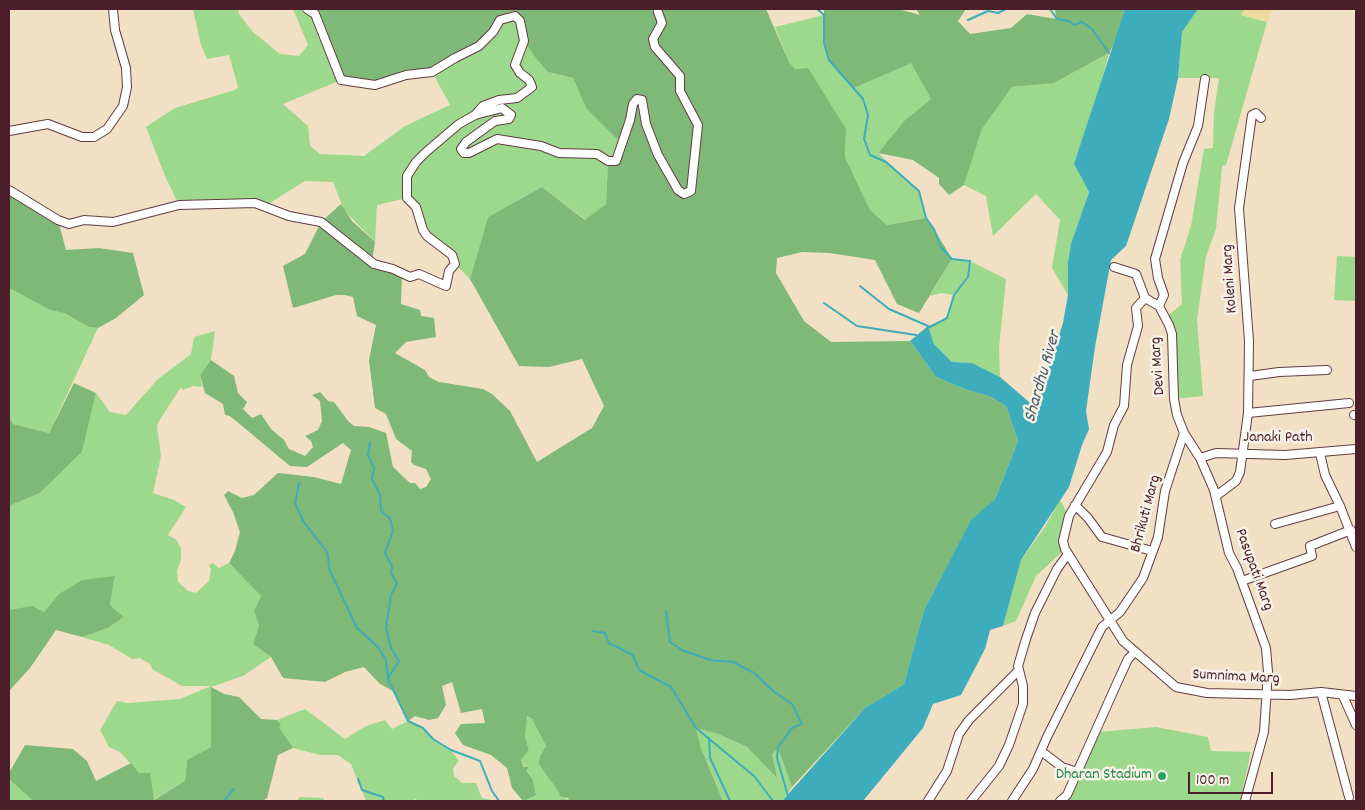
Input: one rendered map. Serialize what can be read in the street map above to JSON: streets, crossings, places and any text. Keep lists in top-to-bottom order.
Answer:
{
  "streets": {
    "street": [
      "Koleni Marg",
      "Devi Marg",
      "Janaki Path",
      "Bhrikuti Marg",
      "Pasupati Marg",
      "Sumnima Marg"
    ]
  },
  "crossings": [
    ["Koleni Marg", "Janaki Path"],
    ["Koleni Marg", "Pasupati Marg"],
    ["Devi Marg", "Janaki Path"],
    ["Devi Marg", "Bhrikuti Marg"],
    ["Devi Marg", "Pasupati Marg"],
    ["Janaki Path", "Pasupati Marg"],
    ["Bhrikuti Marg", "Sumnima Marg"],
    ["Pasupati Marg", "Sumnima Marg"]
  ],
  "water": ["Shardhu River"],
  "places": ["Dharan Stadium"],
  "scale_bar": "100 m"
}
